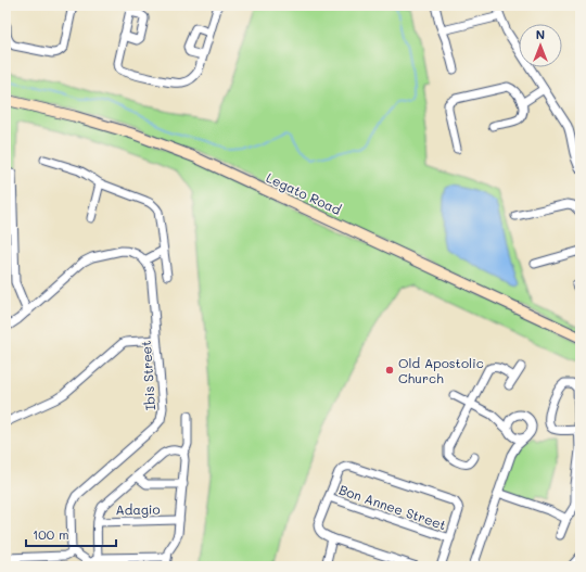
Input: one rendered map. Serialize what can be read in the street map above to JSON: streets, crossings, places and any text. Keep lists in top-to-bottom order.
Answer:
{
  "streets": {
    "street": [
      "Legato Road",
      "Ibis Street",
      "Bon Annee Street",
      "Adagio"
    ]
  },
  "places": ["Old Apostolic Church"],
  "scale_bar": "100 m",
  "north": "top"
}
